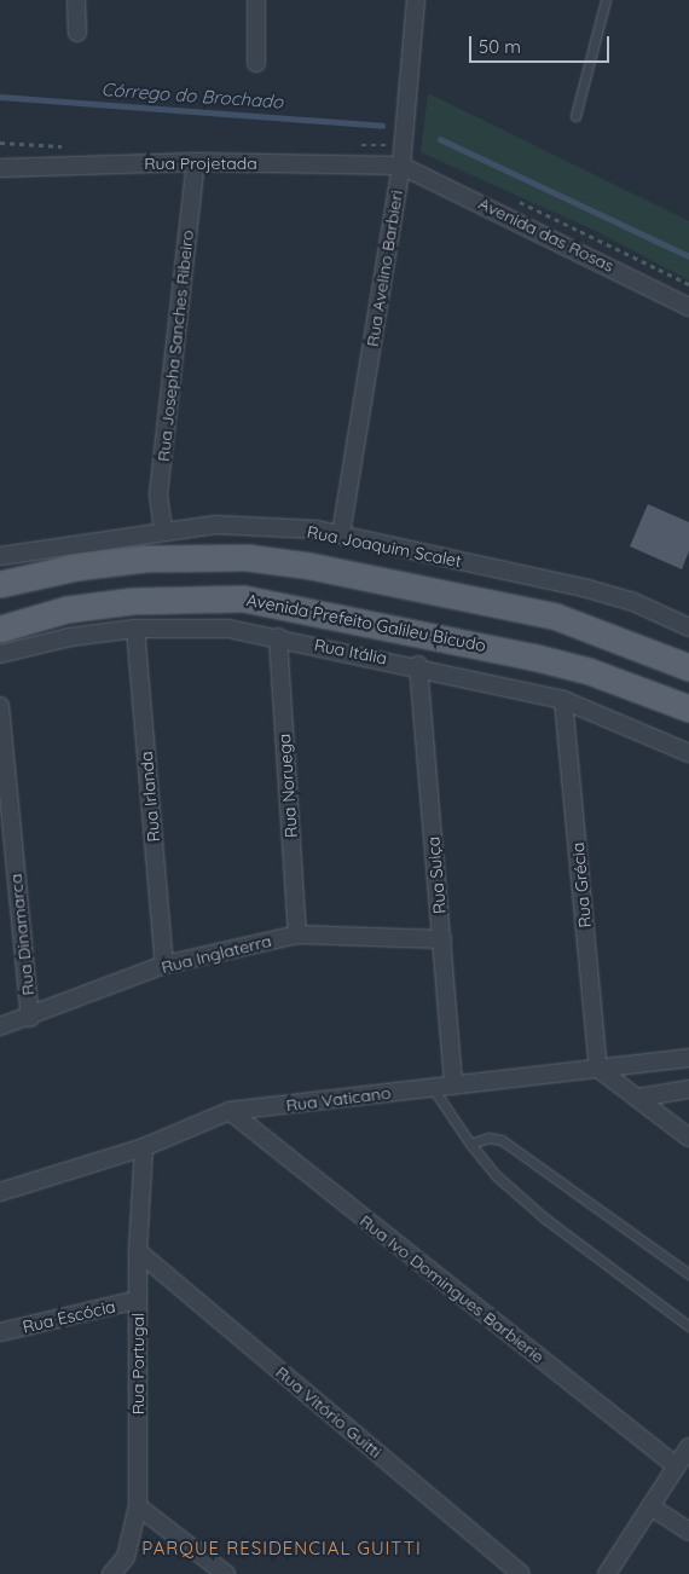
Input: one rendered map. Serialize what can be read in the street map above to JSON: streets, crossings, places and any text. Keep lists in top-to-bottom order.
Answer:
{
  "streets": {
    "main road": ["Avenida Prefeito Galileu Bicudo"],
    "street": [
      "Rua Projetada",
      "Avenida das Rosas",
      "Rua Avelino Barbieri",
      "Rua Josepha Sanches Ribeiro",
      "Rua Joaquim Scalet",
      "Rua Itália",
      "Rua Noruega",
      "Rua Irlanda",
      "Rua Suiça",
      "Rua Grécia",
      "Rua Dinamarca",
      "Rua Inglaterra",
      "Rua Vaticano",
      "Rua Ivo Domingues Barbierie",
      "Rua Escócia",
      "Rua Portugal",
      "Rua Vitório Guitti"
    ]
  },
  "crossings": [
    ["Rua Projetada", "Avenida das Rosas"],
    ["Rua Projetada", "Rua Avelino Barbieri"],
    ["Rua Projetada", "Rua Josepha Sanches Ribeiro"],
    ["Avenida das Rosas", "Rua Avelino Barbieri"],
    ["Rua Avelino Barbieri", "Rua Joaquim Scalet"],
    ["Rua Josepha Sanches Ribeiro", "Rua Joaquim Scalet"],
    ["Rua Itália", "Rua Noruega"],
    ["Rua Itália", "Rua Irlanda"],
    ["Rua Itália", "Rua Suiça"],
    ["Rua Itália", "Rua Grécia"],
    ["Rua Noruega", "Rua Inglaterra"],
    ["Rua Irlanda", "Rua Inglaterra"],
    ["Rua Suiça", "Rua Inglaterra"],
    ["Rua Suiça", "Rua Vaticano"],
    ["Rua Grécia", "Rua Vaticano"],
    ["Rua Dinamarca", "Rua Inglaterra"],
    ["Rua Vaticano", "Rua Ivo Domingues Barbierie"],
    ["Rua Vaticano", "Rua Portugal"],
    ["Rua Escócia", "Rua Portugal"],
    ["Rua Portugal", "Rua Vitório Guitti"]
  ],
  "districts": ["PARQUE RESIDENCIAL GUITTI"],
  "water": ["Córrego do Brochado"],
  "scale_bar": "50 m"
}
